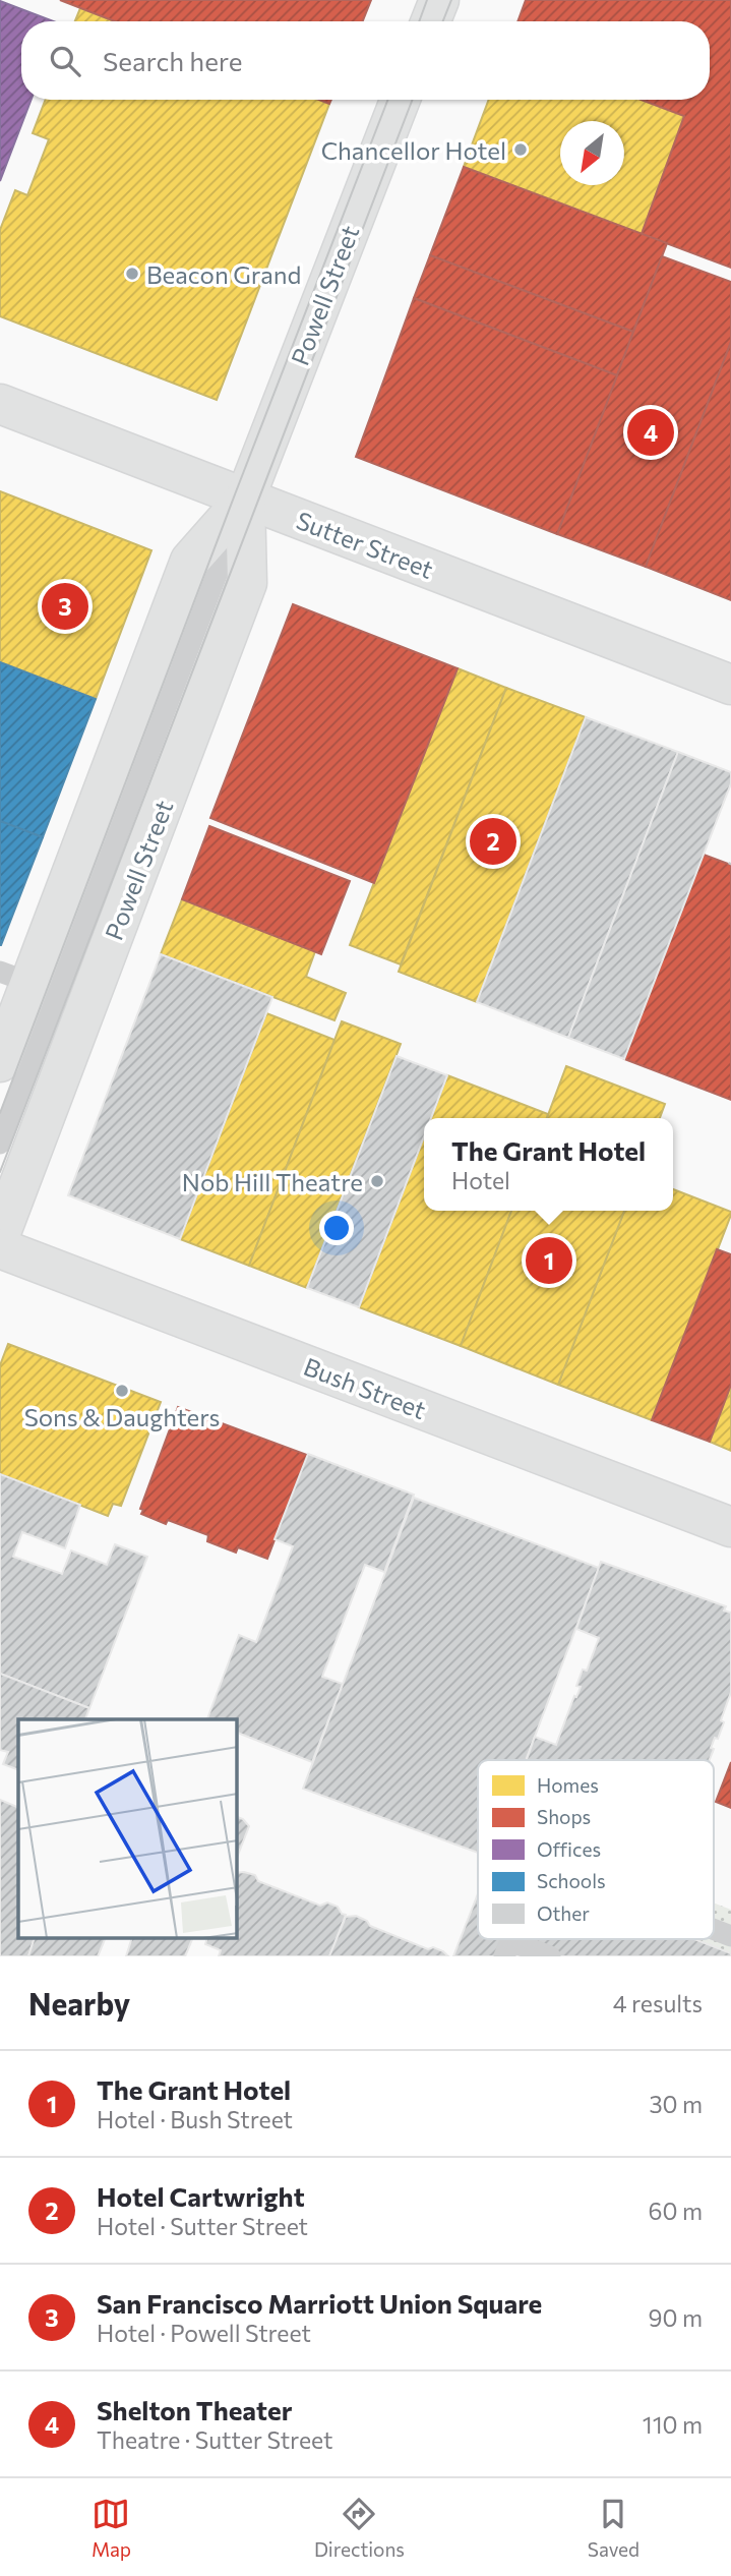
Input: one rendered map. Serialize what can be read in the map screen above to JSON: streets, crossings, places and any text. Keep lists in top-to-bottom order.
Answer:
{
  "streets": {
    "street": ["Powell Street", "Sutter Street", "Bush Street"]
  },
  "crossings": [
    ["Powell Street", "Sutter Street"]
  ],
  "places": [
    "Chancellor Hotel",
    "Beacon Grand",
    "Nob Hill Theatre",
    "Sons & Daughters"
  ],
  "legend": [
    "Homes",
    "Shops",
    "Offices",
    "Schools",
    "Other"
  ],
  "north": "bottom left",
  "page": {
    "search": "Search here",
    "pins": [
      "4",
      "3",
      "2",
      "1"
    ],
    "popup": ["The Grant Hotel", "Hotel"],
    "heading": ["Nearby", "4 results"],
    "list": [
      {
        "mark": "1",
        "name": "The Grant Hotel",
        "note": "Hotel · Bush Street",
        "value": "30 m"
      },
      {
        "mark": "2",
        "name": "Hotel Cartwright",
        "note": "Hotel · Sutter Street",
        "value": "60 m"
      },
      {
        "mark": "3",
        "name": "San Francisco Marriott Union Square",
        "note": "Hotel · Powell Street",
        "value": "90 m"
      },
      {
        "mark": "4",
        "name": "Shelton Theater",
        "note": "Theatre · Sutter Street",
        "value": "110 m"
      }
    ],
    "nav": ["Map", "Directions", "Saved"]
  }
}
